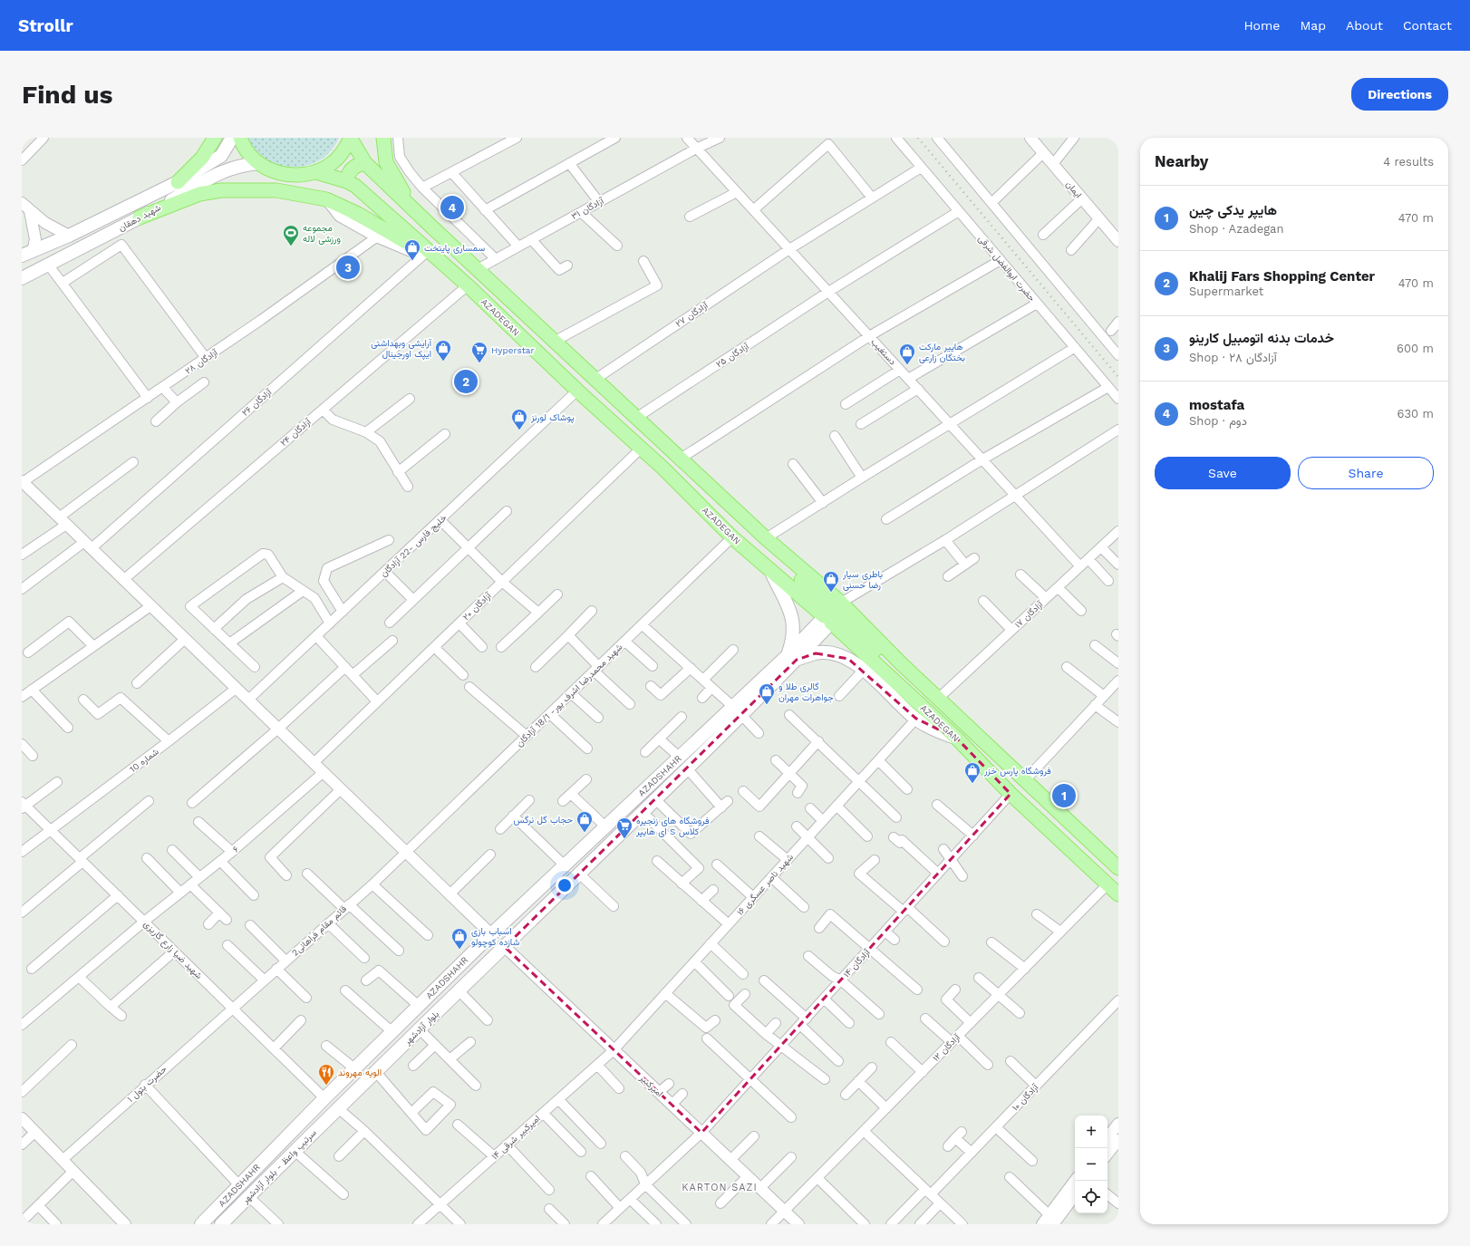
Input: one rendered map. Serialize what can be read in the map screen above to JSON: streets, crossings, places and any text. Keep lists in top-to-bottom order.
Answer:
{
  "streets": {
    "main road": [
      "شهید دهقان",
      "AZADEGAN",
      "AZADSHAHR",
      "بلوار آزادشهر",
      "سرتیپ واعظ - بلوار آزادشهر"
    ],
    "street": [
      "ایمان",
      "۳۱ آزادگان",
      "حضرت ابوالفضل شرقی",
      "۲۷ آزادگان",
      "دستغیب",
      "۲۵ آزادگان",
      "۲۸ آزادگان",
      "۲۶ آزادگان",
      "۲۴ آزادگان",
      "خلیج فارس -22 آزادگان",
      "۲۰ آزادگان",
      "۱۷ آزادگان",
      "شهید محمدرضا اشرف پور- 18/1 آزادگان",
      "شماره 10",
      "۶",
      "۱۶ شهید ناصر عسگری",
      "2قائم مقام فراهانی",
      "شهید ضیا زارع گاریزی",
      "۱۴ آزادگان",
      "۱۲ آزادگان",
      "حضرت بتول ۱",
      "امیرکبیر",
      "۱۰ آزادگان",
      "۱۴ امیرکبیر شرقی"
    ]
  },
  "crossings": [
    ["۳۱ آزادگان", "AZADEGAN"],
    ["۳۱ آزادگان", "دستغیب"],
    ["حضرت ابوالفضل شرقی", "۲۷ آزادگان"],
    ["حضرت ابوالفضل شرقی", "۲۵ آزادگان"],
    ["۲۷ آزادگان", "AZADEGAN"],
    ["۲۷ آزادگان", "دستغیب"],
    ["AZADEGAN", "۲۵ آزادگان"],
    ["AZADEGAN", "۲۶ آزادگان"],
    ["AZADEGAN", "۲۴ آزادگان"],
    ["AZADEGAN", "خلیج فارس -22 آزادگان"],
    ["AZADEGAN", "۲۰ آزادگان"],
    ["AZADEGAN", "۱۷ آزادگان"],
    ["AZADEGAN", "شهید محمدرضا اشرف پور- 18/1 آزادگان"],
    ["AZADEGAN", "AZADSHAHR"],
    ["AZADEGAN", "۱۴ آزادگان"],
    ["AZADEGAN", "۱۲ آزادگان"],
    ["دستغیب", "۲۵ آزادگان"],
    ["دستغیب", "۱۷ آزادگان"],
    ["شهید محمدرضا اشرف پور- 18/1 آزادگان", "2قائم مقام فراهانی"],
    ["شماره 10", "شهید ضیا زارع گاریزی"],
    ["AZADSHAHR", "شهید ضیا زارع گاریزی"],
    ["AZADSHAHR", "بلوار آزادشهر"],
    ["AZADSHAHR", "امیرکبیر"],
    ["۶", "شهید ضیا زارع گاریزی"],
    ["۱۶ شهید ناصر عسگری", "امیرکبیر"],
    ["۱۶ شهید ناصر عسگری", "۱۴ امیرکبیر شرقی"],
    ["2قائم مقام فراهانی", "شهید ضیا زارع گاریزی"],
    ["2قائم مقام فراهانی", "حضرت بتول ۱"],
    ["شهید ضیا زارع گاریزی", "حضرت بتول ۱"],
    ["۱۴ آزادگان", "امیرکبیر"],
    ["بلوار آزادشهر", "امیرکبیر"],
    ["بلوار آزادشهر", "سرتیپ واعظ - بلوار آزادشهر"],
    ["۱۲ آزادگان", "امیرکبیر"],
    ["امیرکبیر", "۱۴ امیرکبیر شرقی"]
  ],
  "districts": ["KARTON SAZI"],
  "places": {
    "sports": ["مجموعه ورزشی لاله"],
    "shop": [
      "سمساری پایتخت",
      "آرایشی وبهداشتی ایپک اورجینال",
      "هاپیر مارکت بختگان زارعی",
      "پوشاک لورنز",
      "باطری سیار رضا حسنی",
      "گالری طلا و جواهرات مهران",
      "فروشگاه پارس خزر",
      "حجاب گل نرگس",
      "اسباب بازی شازده کوچولو"
    ],
    "supermarket": ["Hyperstar", "فروشگاه های زنجیره ای هایپر S کلاس"],
    "restaurant": ["الویه مهروند"]
  },
  "page": {
    "header": "Strollr",
    "nav": [
      "Home",
      "Map",
      "About",
      "Contact"
    ],
    "buttons": [
      "Directions",
      ["Save", "Share"]
    ],
    "title": "Find us",
    "heading": ["Nearby", "4 results"],
    "list": [
      {
        "mark": "1",
        "name": "هایپر یدکی چین",
        "note": "Shop · Azadegan",
        "value": "470 m"
      },
      {
        "mark": "2",
        "name": "Khalij Fars Shopping Center",
        "note": "Supermarket",
        "value": "470 m"
      },
      {
        "mark": "3",
        "name": "خدمات بدنه اتومبیل کارینو",
        "note": "Shop · ۲۸ آزادگان",
        "value": "600 m"
      },
      {
        "mark": "4",
        "name": "mostafa",
        "note": "Shop · دوم",
        "value": "630 m"
      }
    ],
    "pins": [
      "4",
      "3",
      "2",
      "1"
    ],
    "map_buttons": ["+", "−"]
  }
}
